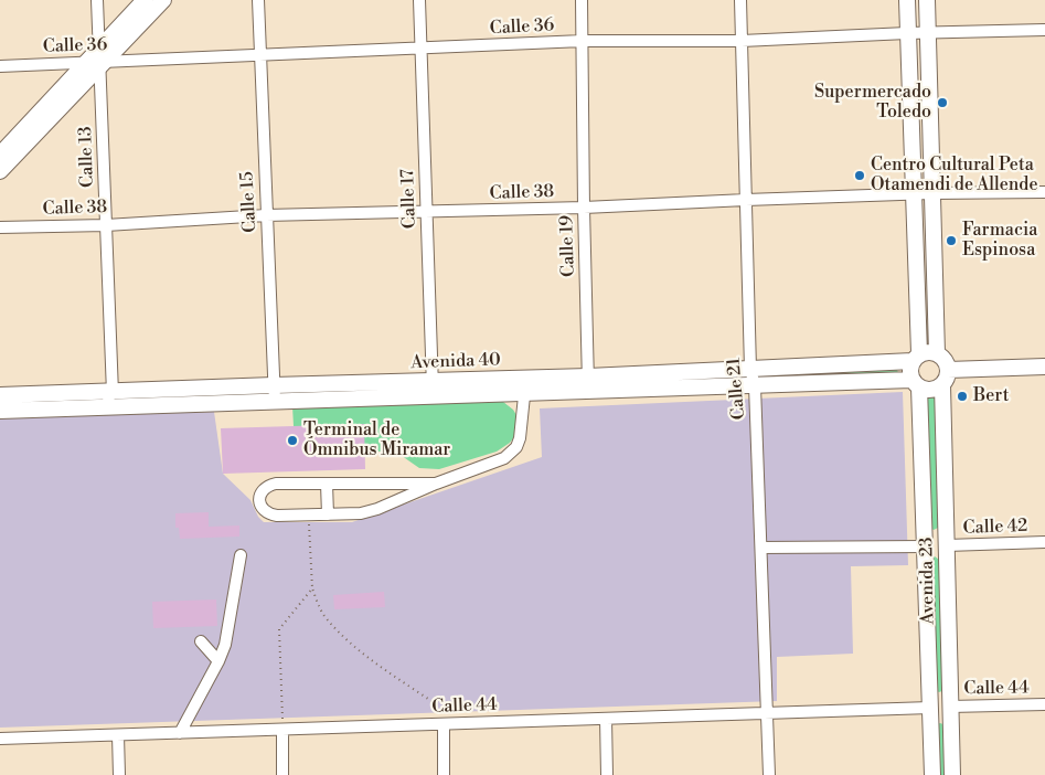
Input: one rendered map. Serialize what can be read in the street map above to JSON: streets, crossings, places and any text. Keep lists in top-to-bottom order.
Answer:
{
  "streets": {
    "main road": ["Avenida 40", "Avenida 23"],
    "street": [
      "Calle 36",
      "Calle 13",
      "Calle 38",
      "Calle 17",
      "Calle 15",
      "Calle 19",
      "Calle 21",
      "Calle 42",
      "Calle 44"
    ]
  },
  "crossings": [
    ["Calle 36", "Calle 13"],
    ["Calle 36", "Calle 17"],
    ["Calle 36", "Calle 15"],
    ["Calle 36", "Calle 19"],
    ["Calle 36", "Calle 21"],
    ["Calle 13", "Calle 38"],
    ["Calle 13", "Avenida 40"],
    ["Calle 38", "Calle 17"],
    ["Calle 38", "Calle 15"],
    ["Calle 38", "Calle 19"],
    ["Calle 38", "Calle 21"],
    ["Calle 17", "Avenida 40"],
    ["Calle 15", "Avenida 40"],
    ["Calle 19", "Avenida 40"],
    ["Avenida 40", "Calle 21"],
    ["Avenida 40", "Avenida 23"],
    ["Calle 21", "Calle 44"],
    ["Calle 42", "Avenida 23"],
    ["Avenida 23", "Calle 44"]
  ],
  "places": [
    "Supermercado Toledo",
    "Centro Cultural Peta Otamendi de Allende",
    "Farmacia Espinosa",
    "Bert",
    "Terminal de Ómnibus Miramar"
  ]
}
